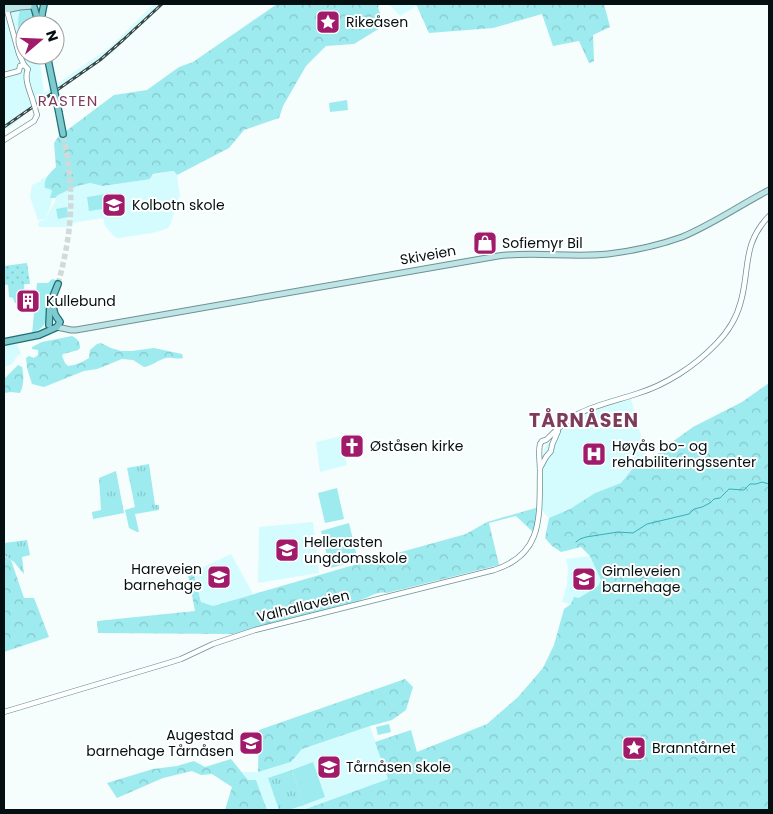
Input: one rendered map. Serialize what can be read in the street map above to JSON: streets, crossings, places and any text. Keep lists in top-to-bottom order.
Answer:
{
  "streets": {
    "main road": ["Skiveien"],
    "street": ["Valhallaveien"]
  },
  "districts": ["RASTEN", "TÅRNÅSEN"],
  "places": {
    "place": ["Rikeåsen", "Branntårnet"],
    "school or university": [
      "Kolbotn skole",
      "Hellerasten ungdomsskole",
      "Hareveien barnehage",
      "Gimleveien barnehage",
      "Augestad barnehage Tårnåsen",
      "Tårnåsen skole"
    ],
    "shop": ["Sofiemyr Bil"],
    "building": ["Kullebund"],
    "church": ["Øståsen kirke"],
    "hospital": ["Høyås bo- og rehabiliteringssenter"]
  },
  "north": "right"
}
